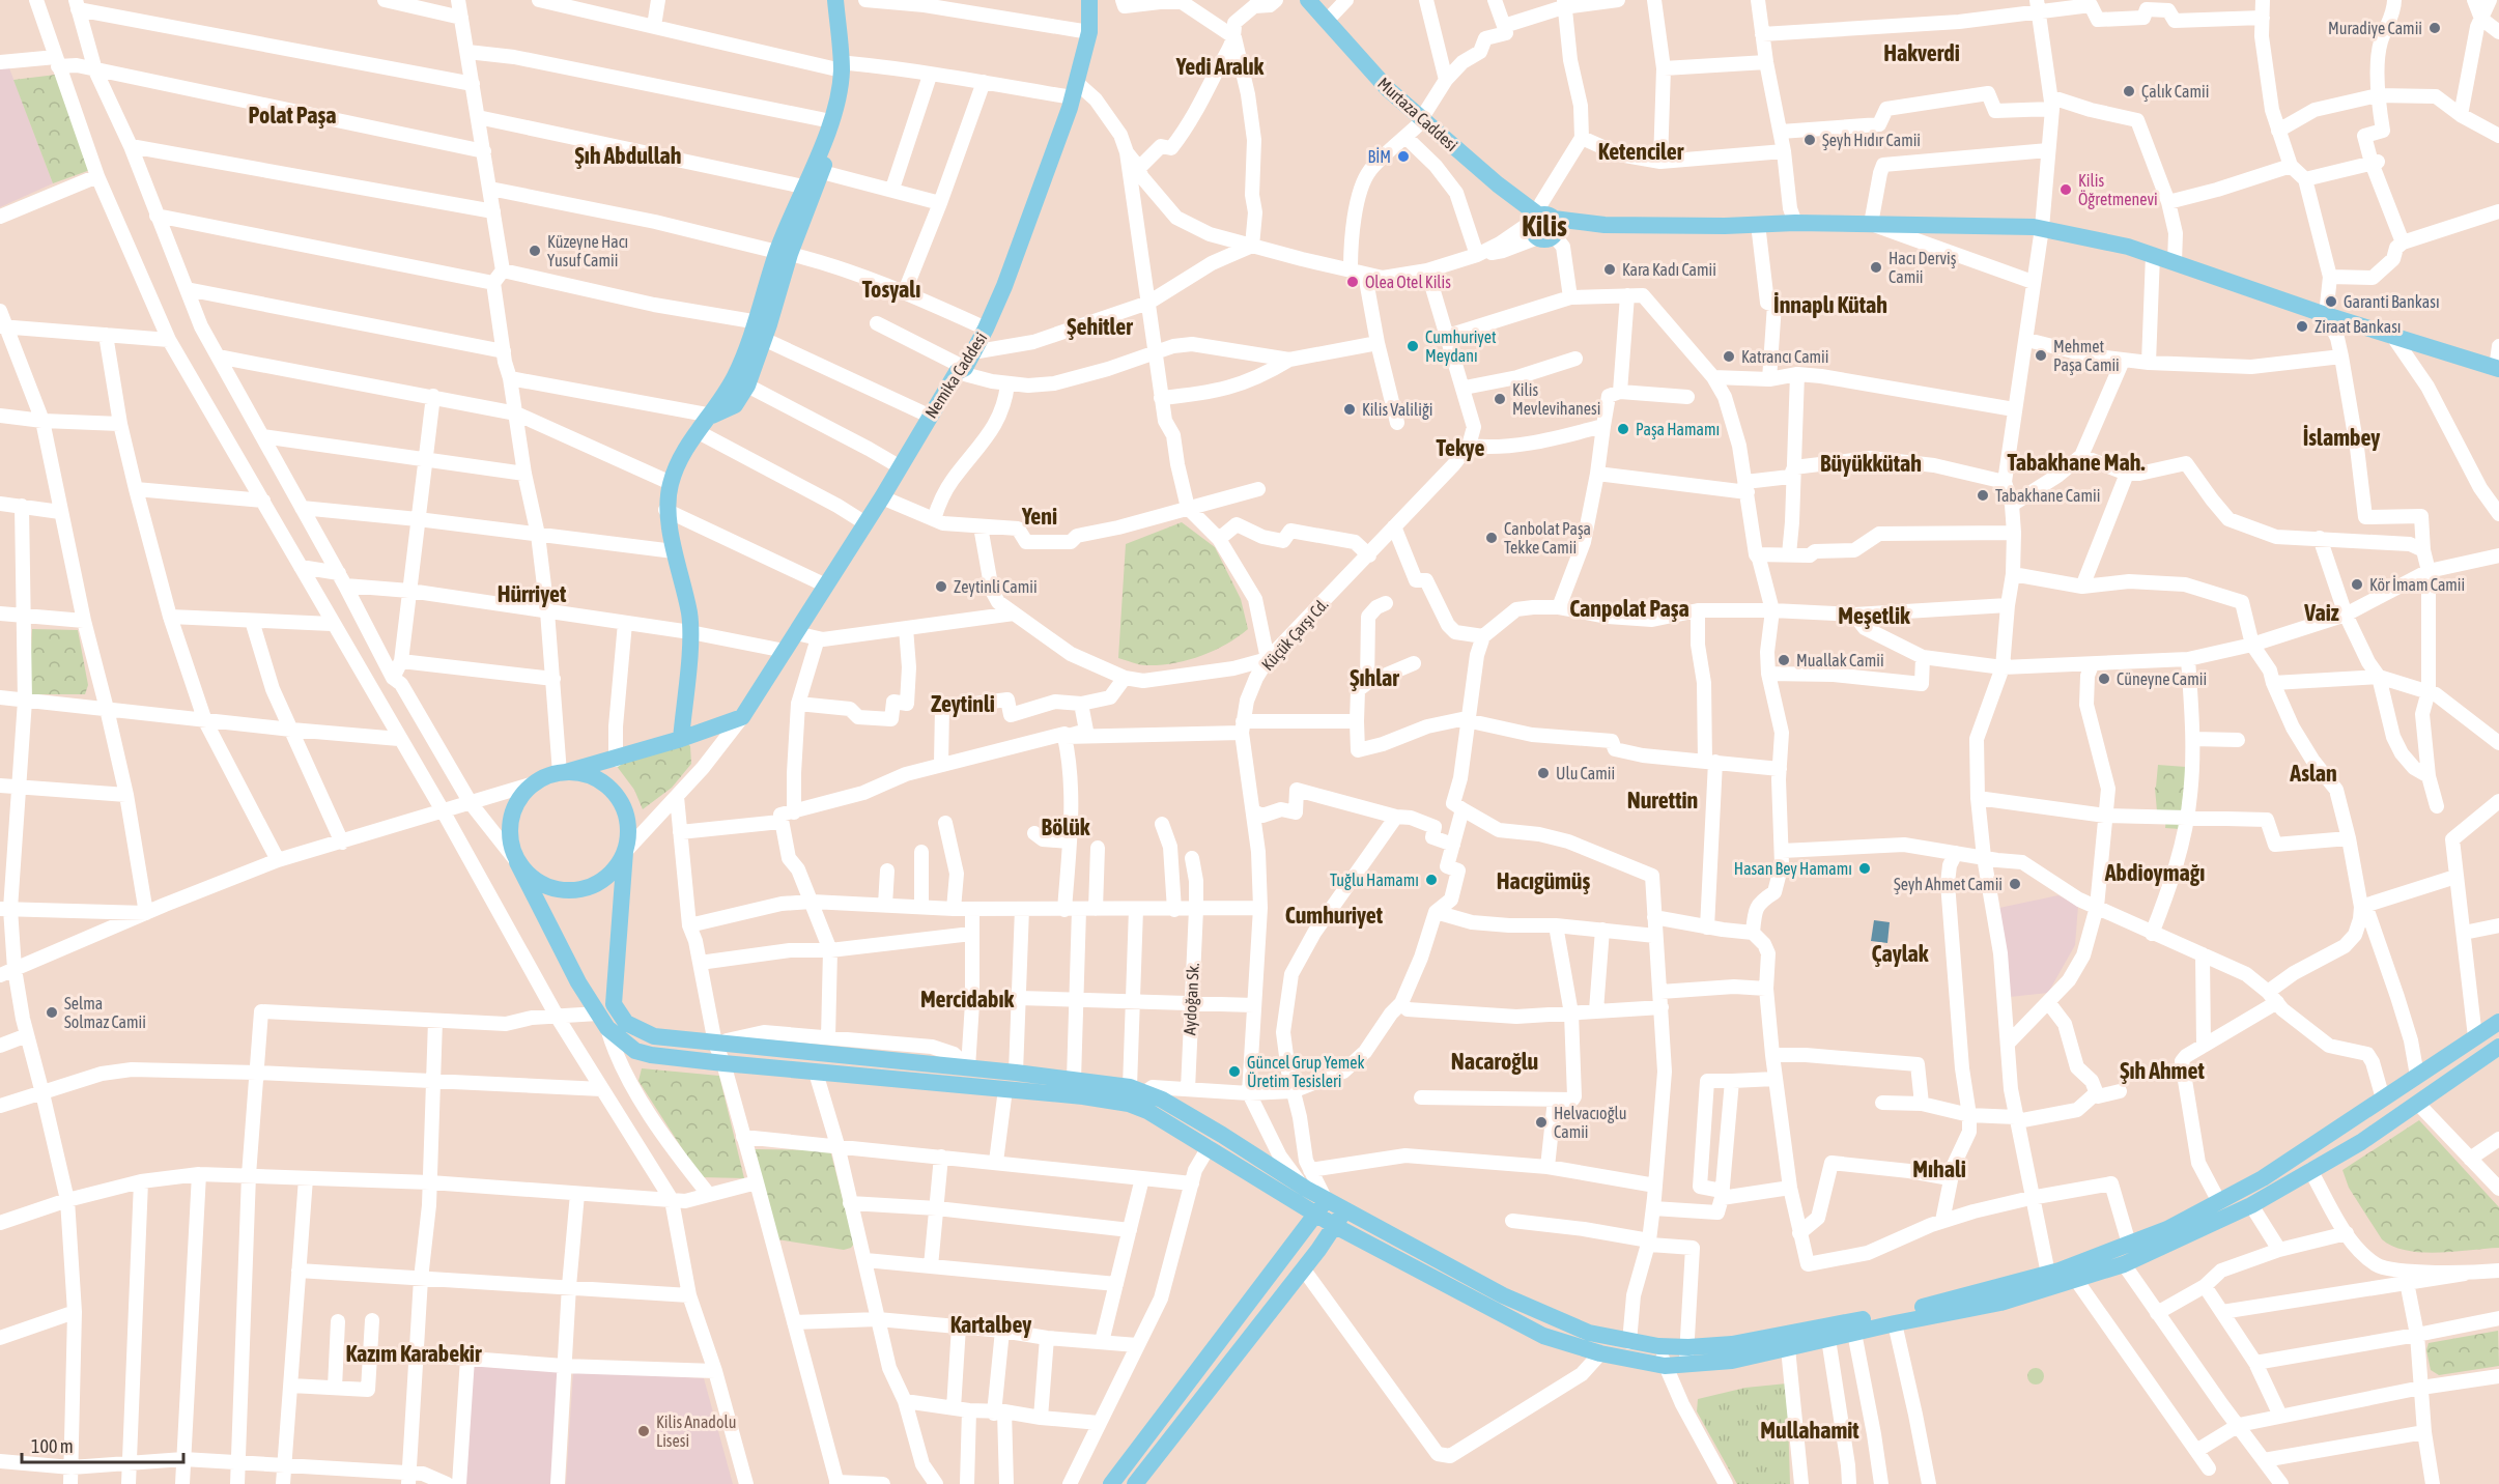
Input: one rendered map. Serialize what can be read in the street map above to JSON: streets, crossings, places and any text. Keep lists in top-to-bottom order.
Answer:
{
  "streets": {
    "main road": ["Murtaza Caddesi", "Nemika Caddesi"],
    "street": ["Küçük Çarşı Cd.", "Aydoğan Sk."]
  },
  "districts": [
    "Hakverdi",
    "Yedi Aralık",
    "Polat Paşa",
    "Ketenciler",
    "Şıh Abdullah",
    "Kilis",
    "Tosyalı",
    "İnnaplı Kütah",
    "Şehitler",
    "İslambey",
    "Tekye",
    "Tabakhane Mah.",
    "Büyükkütah",
    "Yeni",
    "Hürriyet",
    "Canpolat Paşa",
    "Vaiz",
    "Meşetlik",
    "Şıhlar",
    "Zeytinli",
    "Aslan",
    "Nurettin",
    "Bölük",
    "Abdioymağı",
    "Hacıgümüş",
    "Cumhuriyet",
    "Çaylak",
    "Mercidabık",
    "Nacaroğlu",
    "Şıh Ahmet",
    "Mıhali",
    "Kartalbey",
    "Kazım Karabekir",
    "Mullahamit"
  ],
  "places": [
    "Muradiye Camii",
    "Çalık Camii",
    "Şeyh Hıdır Camii",
    "BİM",
    "Kilis Öğretmenevi",
    "Küzeyne Hacı Yusuf Camii",
    "Hacı Derviş Camii",
    "Kara Kadı Camii",
    "Olea Otel Kilis",
    "Garanti Bankası",
    "Ziraat Bankası",
    "Cumhuriyet Meydanı",
    "Mehmet Paşa Camii",
    "Katrancı Camii",
    "Kilis Mevlevihanesi",
    "Kilis Valiliği",
    "Paşa Hamamı",
    "Tabakhane Camii",
    "Canbolat Paşa Tekke Camii",
    "Kör İmam Camii",
    "Zeytinli Camii",
    "Muallak Camii",
    "Cüneyne Camii",
    "Ulu Camii",
    "Hasan Bey Hamamı",
    "Tuğlu Hamamı",
    "Şeyh Ahmet Camii",
    "Selma Solmaz Camii",
    "Güncel Grup Yemek Üretim Tesisleri",
    "Helvacıoğlu Camii",
    "Kilis Anadolu Lisesi"
  ],
  "scale_bar": "100 m"
}
